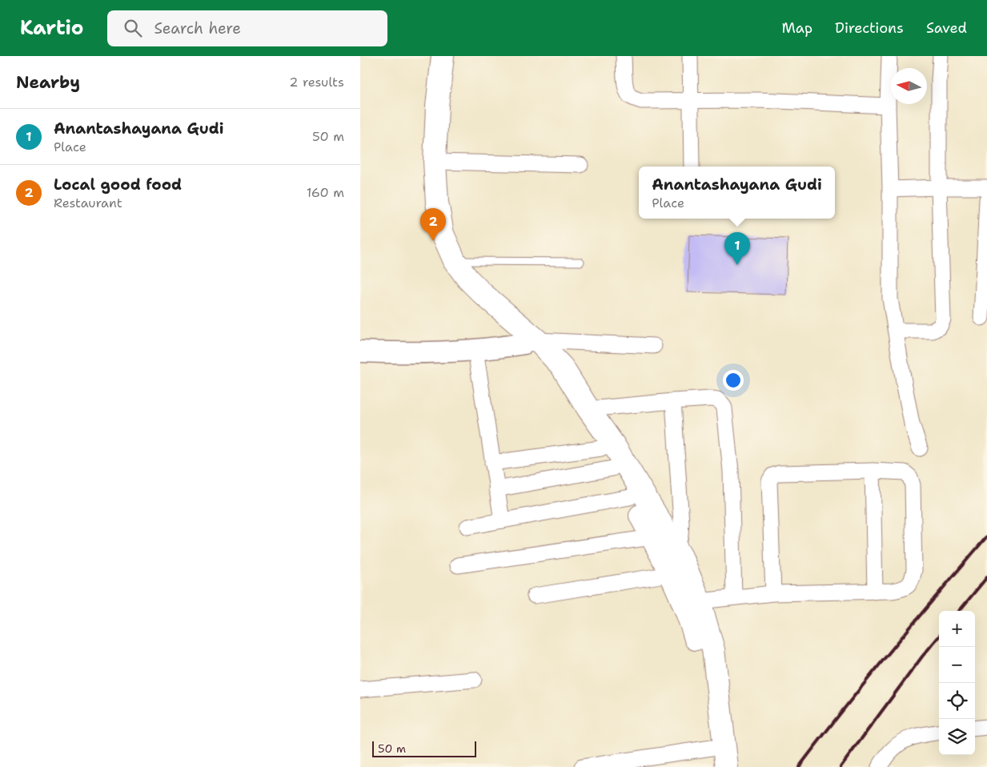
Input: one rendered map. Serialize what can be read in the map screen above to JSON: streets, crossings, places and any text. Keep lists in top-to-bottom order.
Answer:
{
  "scale_bar": "50 m",
  "north": "left",
  "page": {
    "header": "Kartio",
    "search": "Search here",
    "nav": ["Map", "Directions", "Saved"],
    "heading": ["Nearby", "2 results"],
    "list": [
      {
        "mark": "1",
        "name": "Anantashayana Gudi",
        "note": "Place",
        "value": "50 m"
      },
      {
        "mark": "2",
        "name": "Local good food",
        "note": "Restaurant",
        "value": "160 m"
      }
    ],
    "popup": ["Anantashayana Gudi", "Place"],
    "pins": ["2", "1"],
    "map_buttons": ["+", "−"],
    "scale": "50 m"
  }
}
